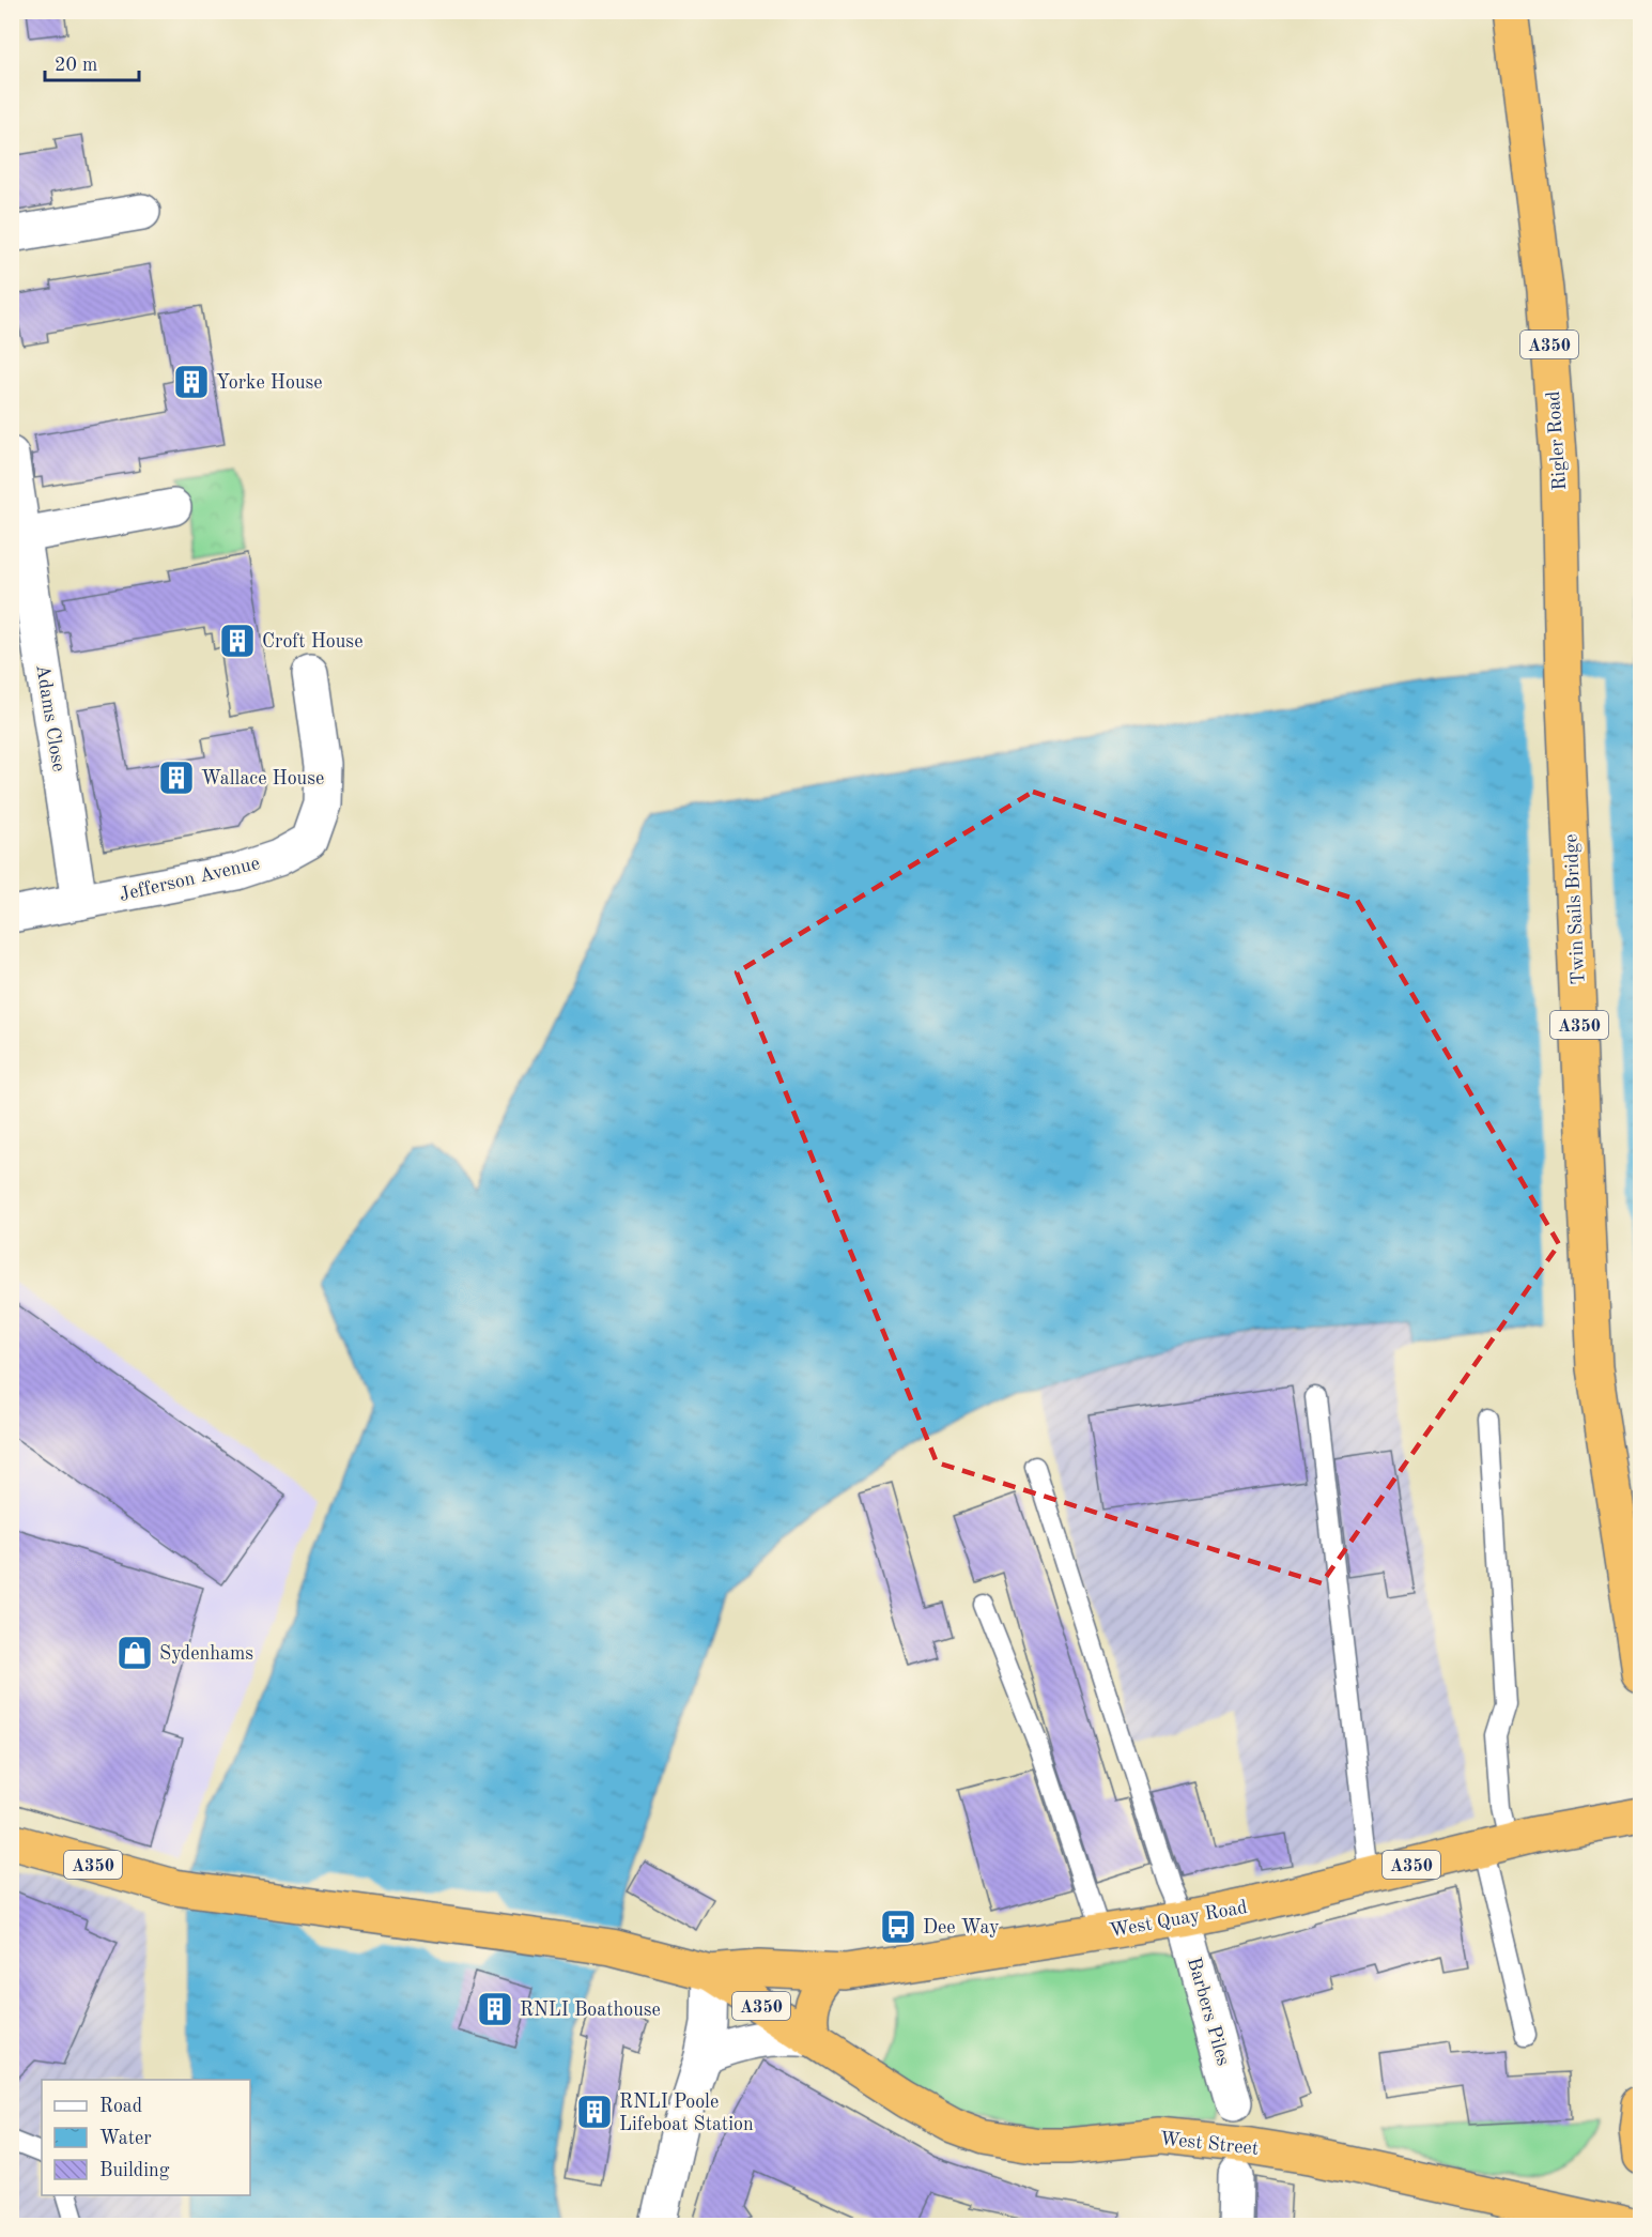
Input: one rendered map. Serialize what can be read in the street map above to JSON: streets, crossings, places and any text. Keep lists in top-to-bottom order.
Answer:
{
  "streets": {
    "highway": [
      "A350",
      "Rigler Road",
      "Twin Sails Bridge",
      "West Quay Road",
      "West Street"
    ],
    "street": ["Adams Close", "Jefferson Avenue", "Barbers Piles"]
  },
  "crossings": [
    ["A350", "West Quay Road"],
    ["A350", "West Street"],
    ["Rigler Road", "Twin Sails Bridge"],
    ["Adams Close", "Jefferson Avenue"],
    ["West Quay Road", "Barbers Piles"],
    ["West Quay Road", "West Street"]
  ],
  "places": {
    "building": [
      "Yorke House",
      "Croft House",
      "Wallace House",
      "RNLI Boathouse",
      "RNLI Poole Lifeboat Station"
    ],
    "shop": ["Sydenhams"],
    "bus stop": ["Dee Way"]
  },
  "legend": ["Road", "Water", "Building"],
  "scale_bar": "20 m"
}
